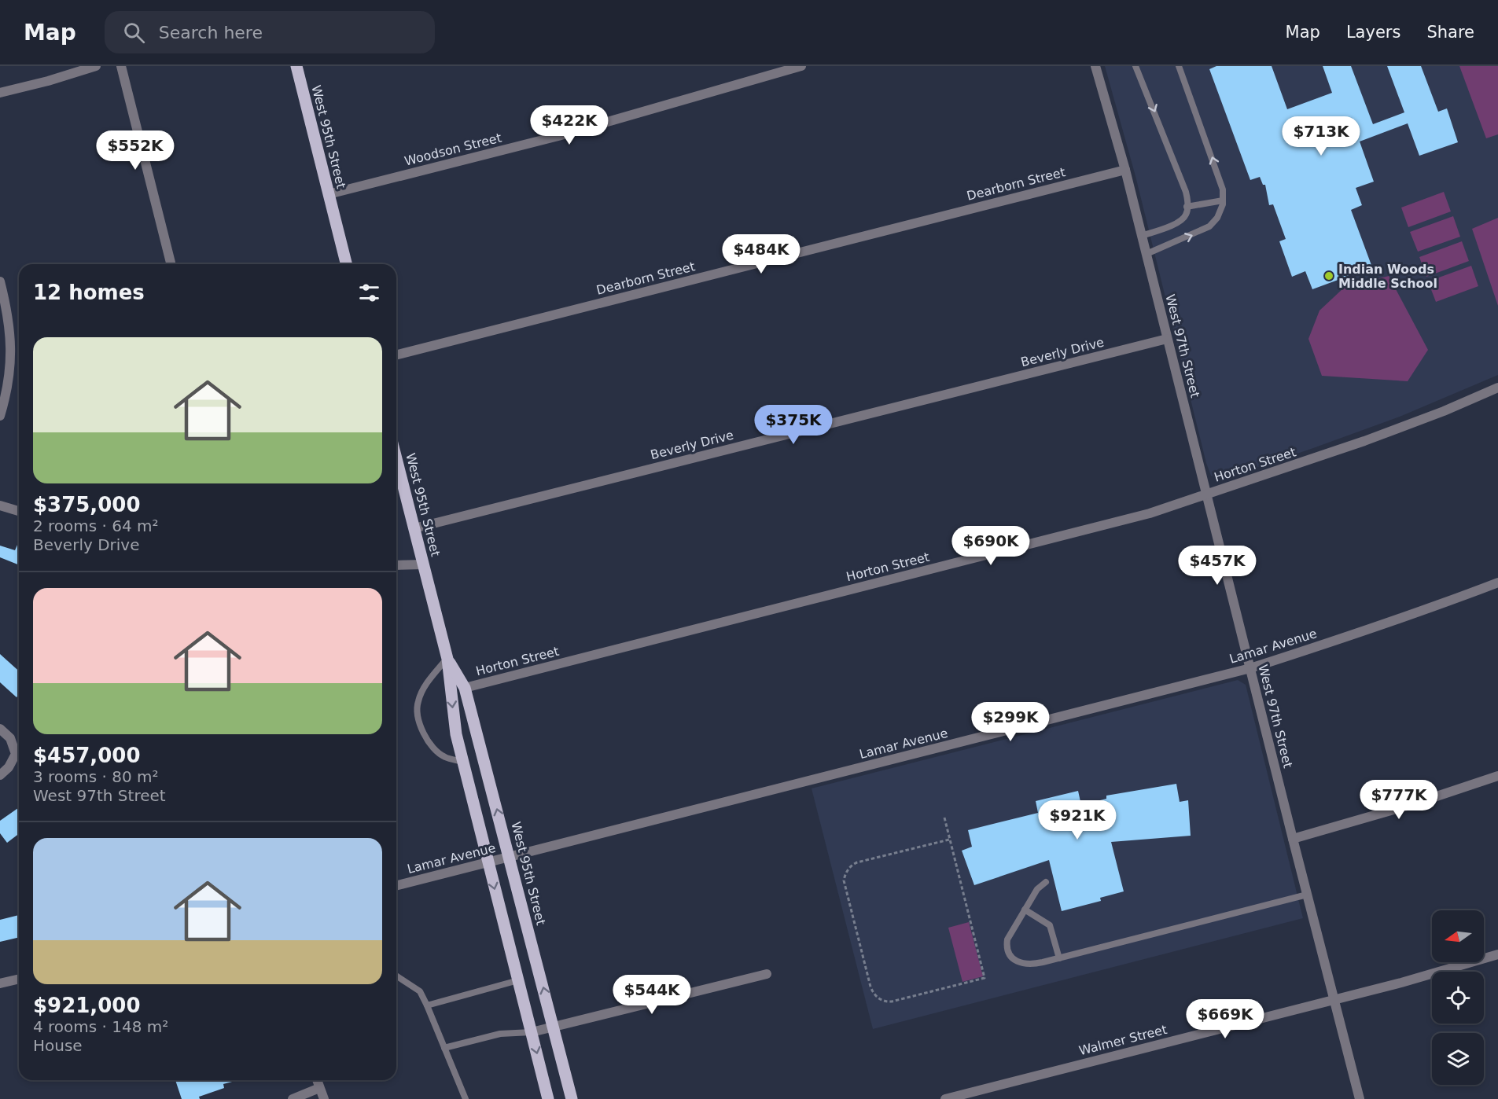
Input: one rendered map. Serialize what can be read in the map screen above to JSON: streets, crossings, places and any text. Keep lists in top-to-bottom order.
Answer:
{
  "streets": {
    "main road": ["West 95th Street"],
    "street": [
      "Woodson Street",
      "Dearborn Street",
      "West 97th Street",
      "Beverly Drive",
      "Horton Street",
      "Lamar Avenue",
      "Walmer Street"
    ]
  },
  "crossings": [
    ["West 95th Street", "Woodson Street"],
    ["West 95th Street", "Beverly Drive"],
    ["West 95th Street", "Horton Street"],
    ["West 95th Street", "Lamar Avenue"],
    ["Dearborn Street", "West 97th Street"],
    ["West 97th Street", "Beverly Drive"],
    ["West 97th Street", "Horton Street"],
    ["West 97th Street", "Lamar Avenue"],
    ["West 97th Street", "Walmer Street"]
  ],
  "places": ["Indian Woods Middle School"],
  "north": "left",
  "page": {
    "header": "Map",
    "search": "Search here",
    "nav": ["Map", "Layers", "Share"],
    "price": [
      "$422K",
      "$713K",
      "$552K",
      "$484K",
      "$375K",
      "$690K",
      "$457K",
      "$299K",
      "$777K",
      "$921K",
      "$544K",
      "$669K"
    ],
    "heading": "12 homes",
    "list": [
      {
        "name": "$375,000",
        "note": "2 rooms · 64 m² · Beverly Drive"
      },
      {
        "name": "$457,000",
        "note": "3 rooms · 80 m² · West 97th Street"
      },
      {
        "name": "$921,000",
        "note": "4 rooms · 148 m² · House"
      }
    ]
  }
}
